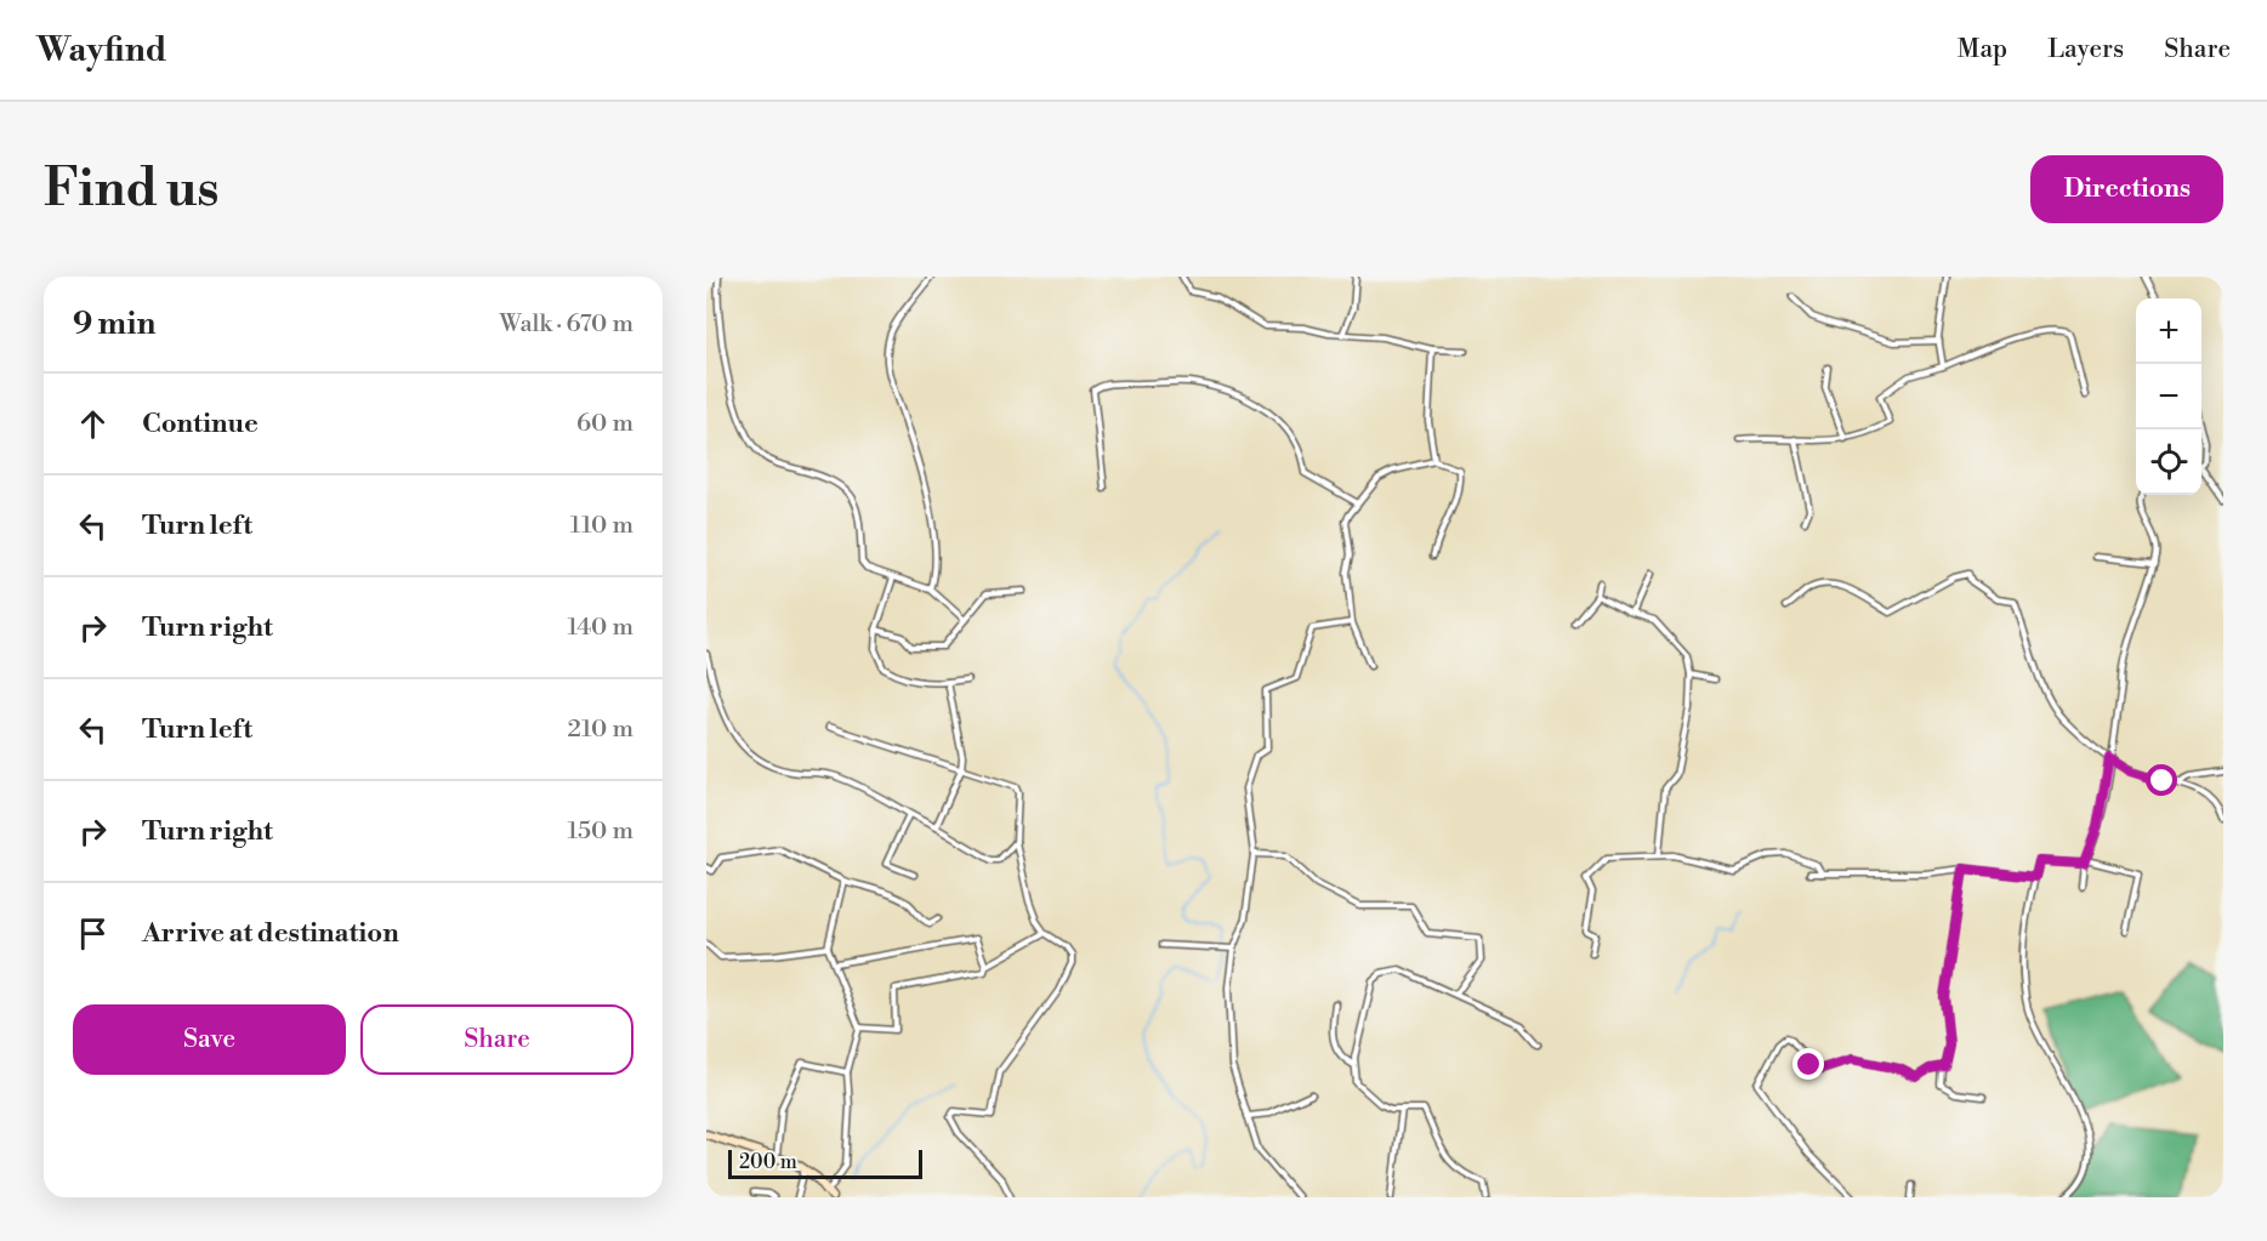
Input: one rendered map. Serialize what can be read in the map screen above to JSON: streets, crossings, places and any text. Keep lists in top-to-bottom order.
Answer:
{
  "scale_bar": "200 m",
  "page": {
    "header": "Wayfind",
    "nav": ["Map", "Layers", "Share"],
    "buttons": [
      "Directions",
      ["Save", "Share"]
    ],
    "title": "Find us",
    "heading": ["9 min", "Walk · 670 m"],
    "map_buttons": ["+", "−"],
    "list": [
      ["Continue", "60 m"],
      ["Turn left", "110 m"],
      ["Turn right", "140 m"],
      ["Turn left", "210 m"],
      ["Turn right", "150 m"],
      "Arrive at destination"
    ],
    "scale": "200 m"
  }
}
